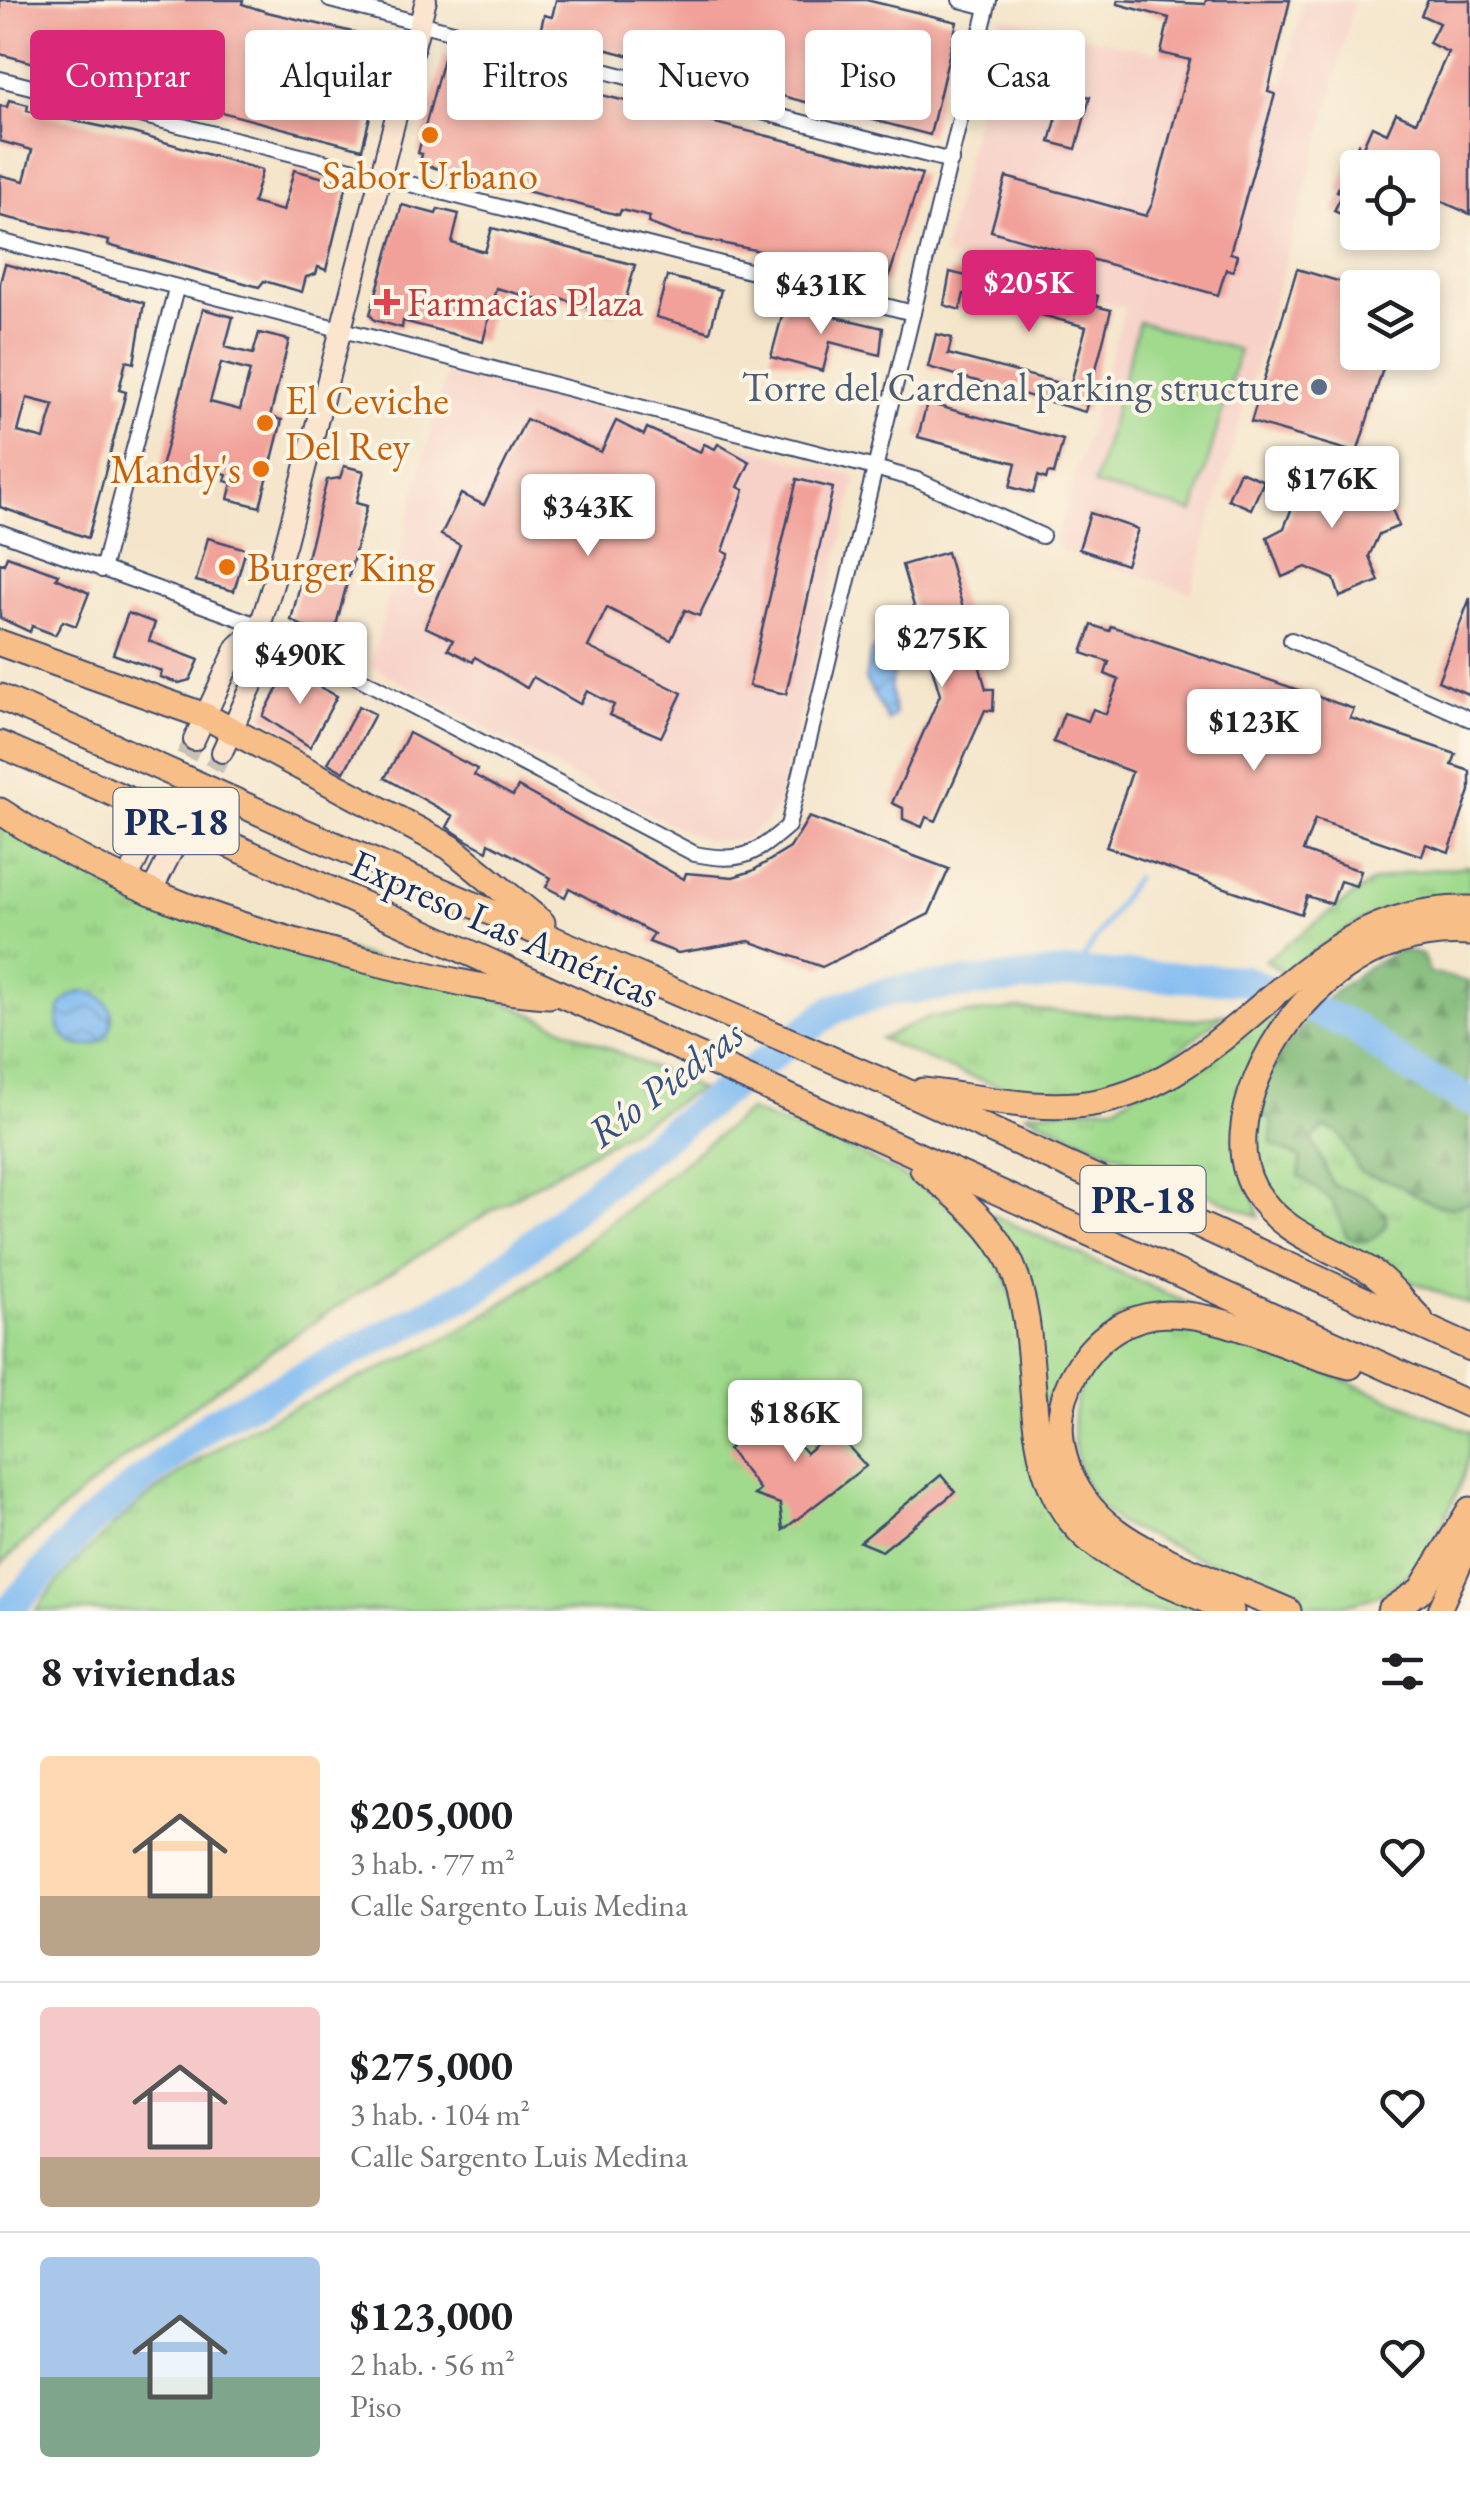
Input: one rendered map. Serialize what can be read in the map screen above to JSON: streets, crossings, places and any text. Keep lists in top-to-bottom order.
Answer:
{
  "streets": {
    "highway": ["PR-18", "Expreso Las Américas"]
  },
  "water": ["Río Piedras"],
  "places": {
    "other": [
      "Sabor Urbano",
      "Torre del Cardenal parking structure",
      "El Ceviche Del Rey",
      "Mandy's",
      "Burger King"
    ],
    "health": ["Farmacias Plaza"]
  },
  "page": {
    "chip": [
      "Comprar",
      "Alquilar",
      "Filtros",
      "Nuevo",
      "Piso",
      "Casa"
    ],
    "price": [
      "$205K",
      "$431K",
      "$176K",
      "$343K",
      "$275K",
      "$490K",
      "$123K",
      "$186K"
    ],
    "heading": "8 viviendas",
    "list": [
      {
        "name": "$205,000",
        "note": "3 hab. · 77 m² · Calle Sargento Luis Medina"
      },
      {
        "name": "$275,000",
        "note": "3 hab. · 104 m² · Calle Sargento Luis Medina"
      },
      {
        "name": "$123,000",
        "note": "2 hab. · 56 m² · Piso"
      }
    ]
  }
}
